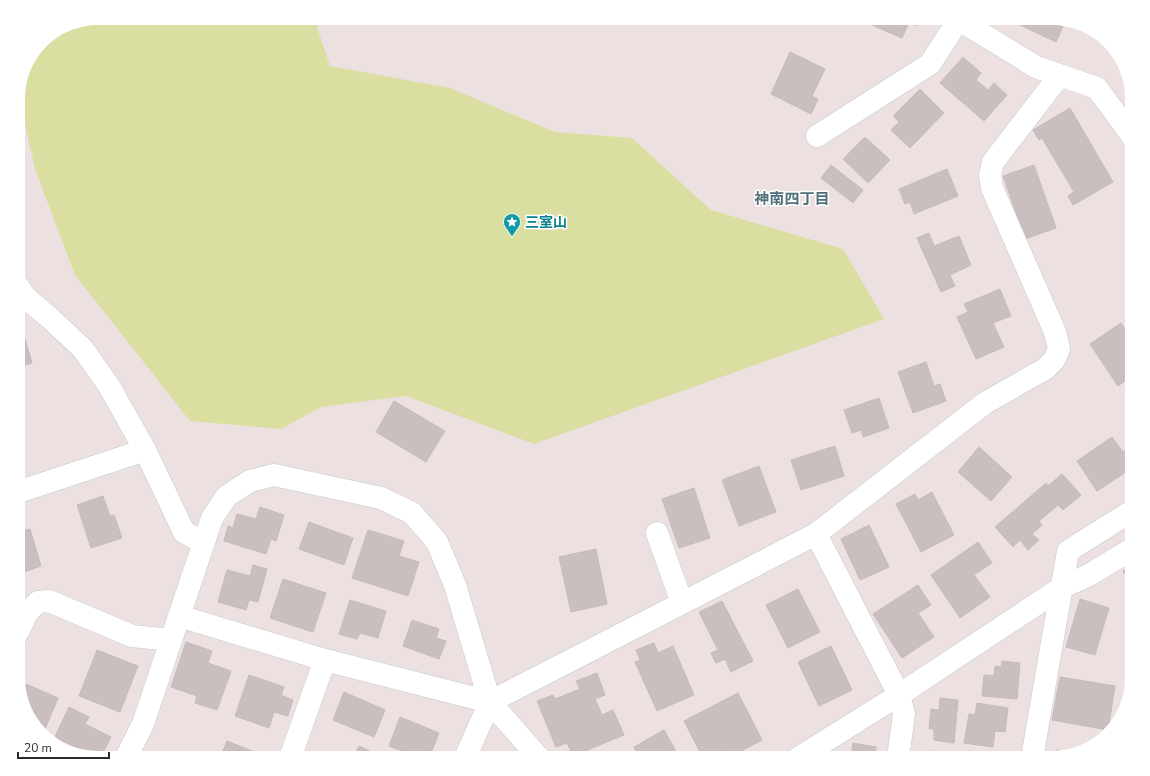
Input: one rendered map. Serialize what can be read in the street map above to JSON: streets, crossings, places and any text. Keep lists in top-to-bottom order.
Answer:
{
  "districts": ["神南四丁目"],
  "places": {
    "place": ["三室山"]
  },
  "scale_bar": "20 m"
}
